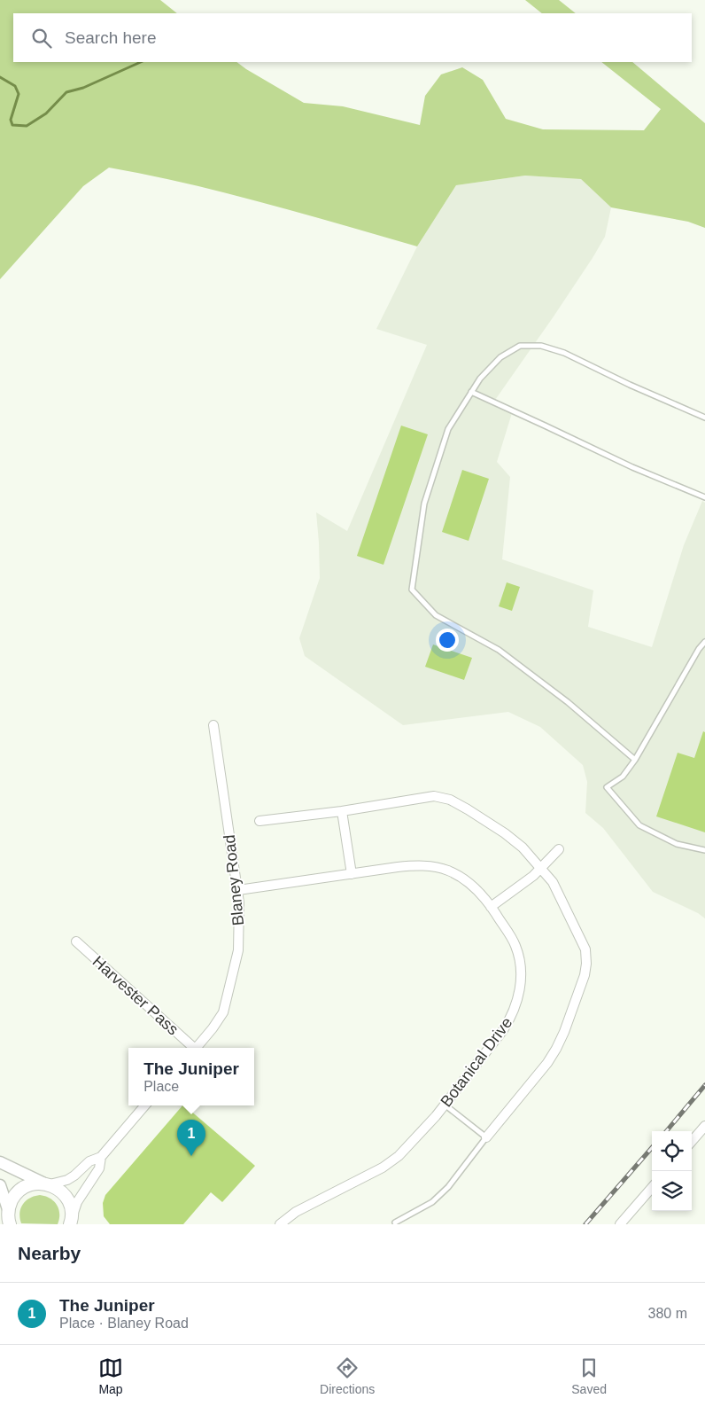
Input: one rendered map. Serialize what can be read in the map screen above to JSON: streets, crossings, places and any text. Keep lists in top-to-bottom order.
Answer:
{
  "streets": {
    "street": ["Blaney Road", "Harvester Pass", "Botanical Drive"]
  },
  "crossings": [
    ["Blaney Road", "Botanical Drive"]
  ],
  "page": {
    "search": "Search here",
    "popup": ["The Juniper", "Place"],
    "pins": "1",
    "heading": "Nearby",
    "list": [
      {
        "mark": "1",
        "name": "The Juniper",
        "note": "Place · Blaney Road",
        "value": "380 m"
      }
    ],
    "nav": ["Map", "Directions", "Saved"]
  }
}
